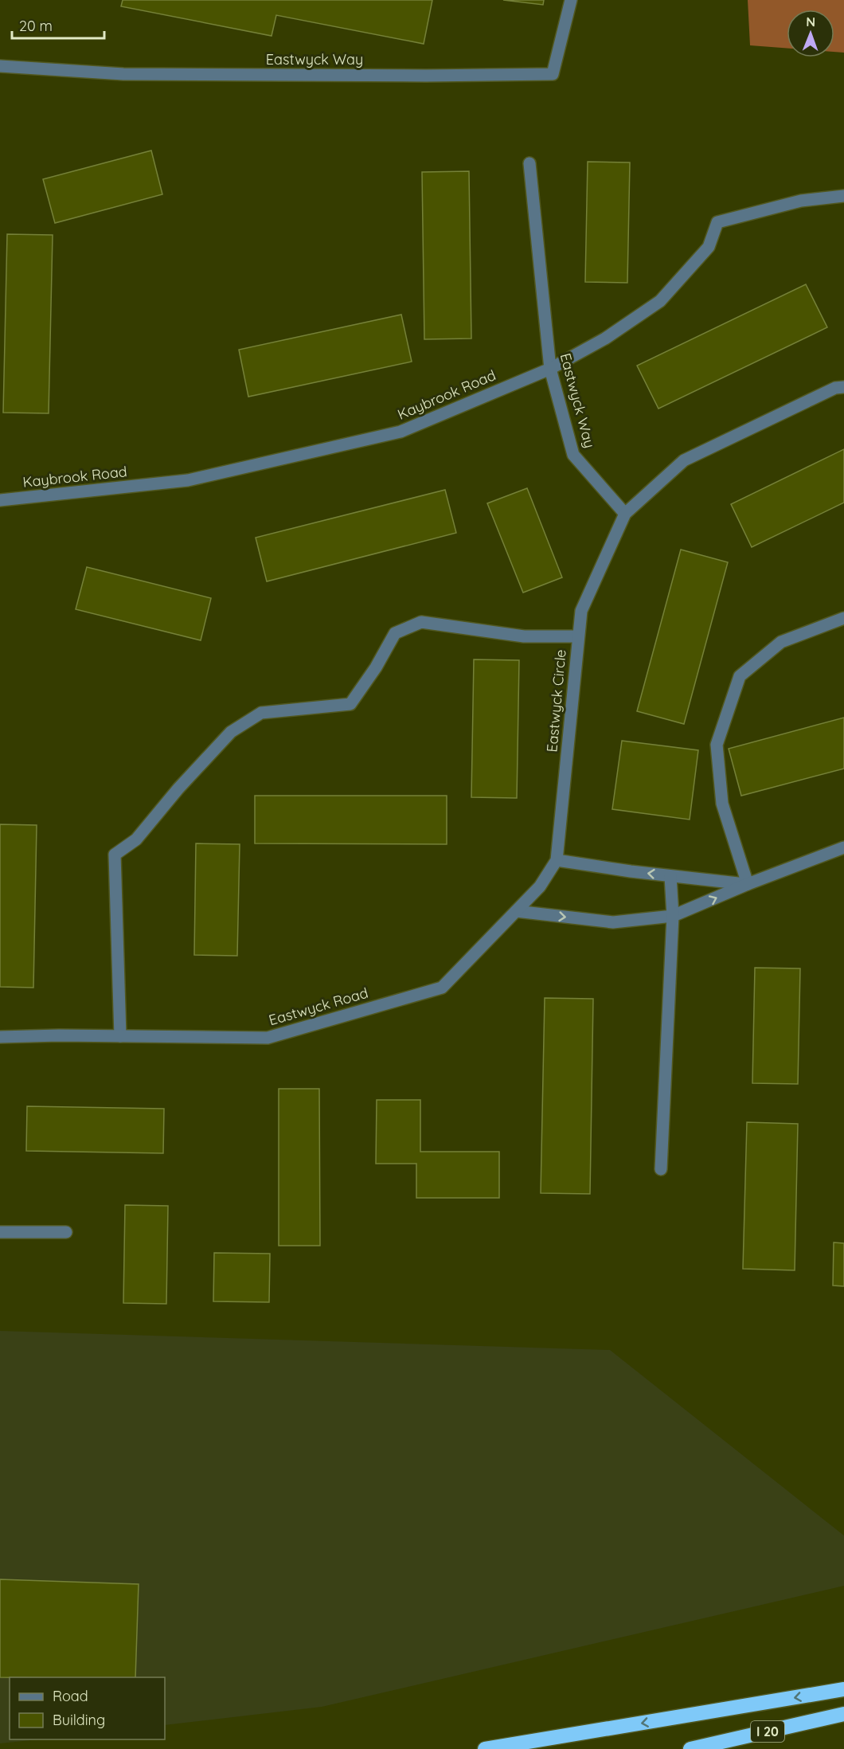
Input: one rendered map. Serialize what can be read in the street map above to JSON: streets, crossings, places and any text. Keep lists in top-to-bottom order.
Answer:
{
  "streets": {
    "highway": ["I 20"],
    "street": [
      "Eastwyck Way",
      "Kaybrook Road",
      "Eastwyck Circle",
      "Eastwyck Road"
    ]
  },
  "crossings": [
    ["Eastwyck Way", "Kaybrook Road"],
    ["Eastwyck Way", "Eastwyck Circle"],
    ["Eastwyck Circle", "Eastwyck Road"]
  ],
  "legend": ["Road", "Building"],
  "scale_bar": "20 m",
  "north": "top"
}
